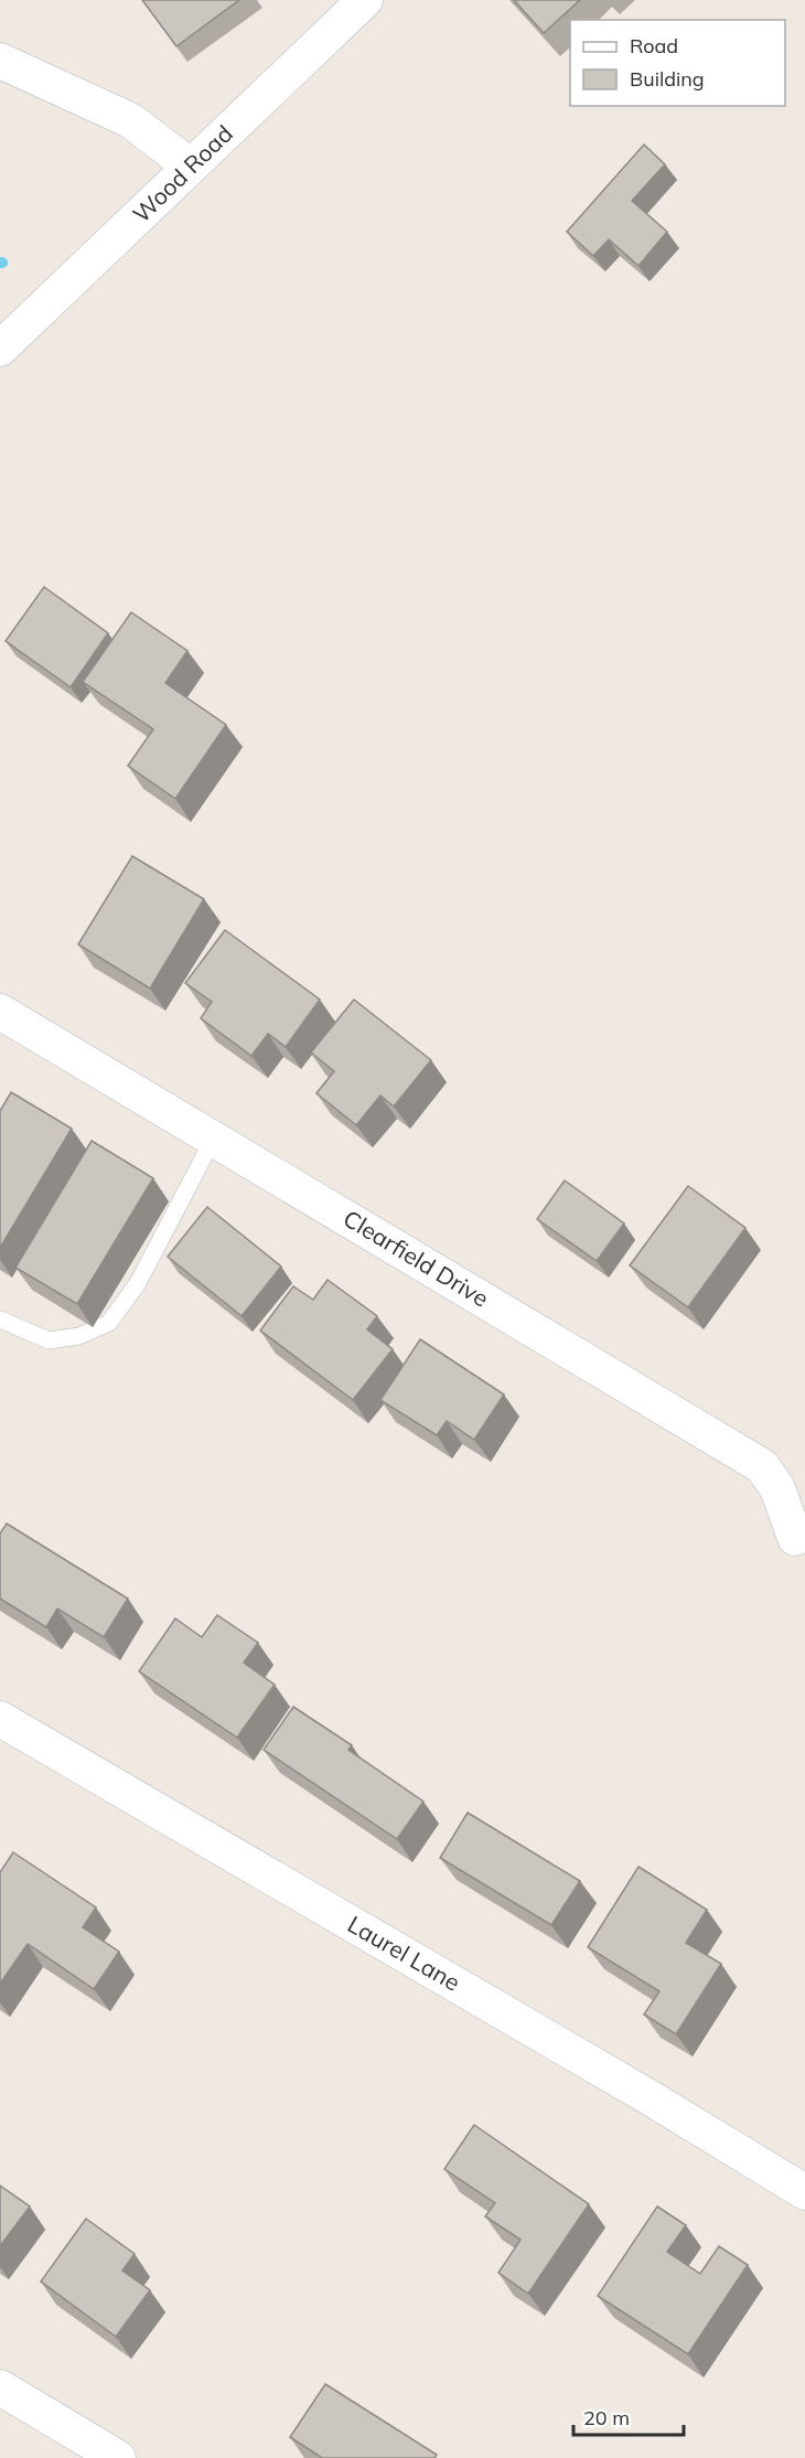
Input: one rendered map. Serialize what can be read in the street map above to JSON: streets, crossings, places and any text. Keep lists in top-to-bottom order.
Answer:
{
  "streets": {
    "street": ["Wood Road", "Clearfield Drive", "Laurel Lane"]
  },
  "legend": ["Road", "Building"],
  "scale_bar": "20 m"
}
